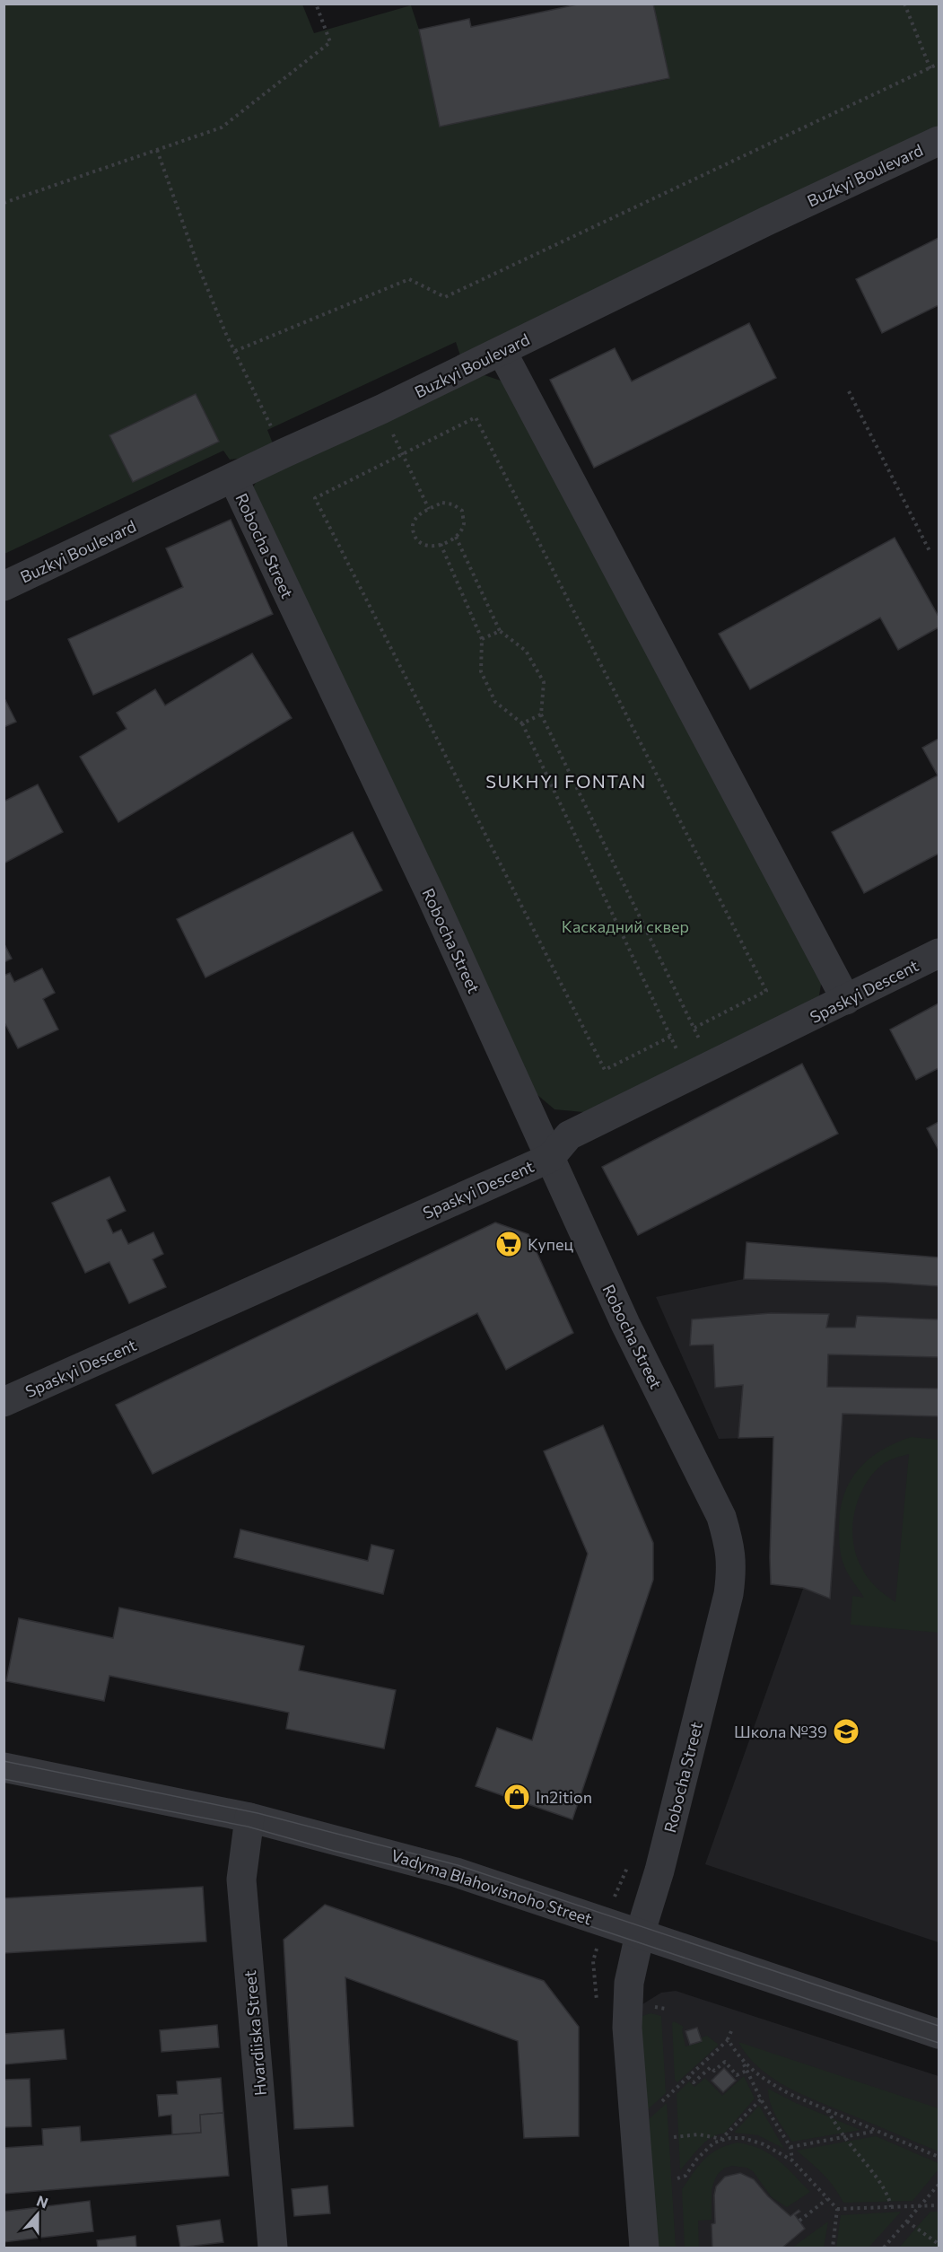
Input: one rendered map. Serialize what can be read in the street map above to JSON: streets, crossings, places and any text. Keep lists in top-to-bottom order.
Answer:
{
  "streets": {
    "street": [
      "Buzkyi Boulevard",
      "Robocha Street",
      "Spaskyi Descent",
      "Vadyma Blahovisnoho Street",
      "Hvardiiska Street"
    ]
  },
  "crossings": [
    ["Buzkyi Boulevard", "Robocha Street"],
    ["Robocha Street", "Spaskyi Descent"],
    ["Robocha Street", "Vadyma Blahovisnoho Street"],
    ["Vadyma Blahovisnoho Street", "Hvardiiska Street"]
  ],
  "districts": ["SUKHYI FONTAN"],
  "parks": ["Каскадний сквер"],
  "places": {
    "supermarket": ["Купец"],
    "school or university": ["Школа №39"],
    "shop": ["In2ition"]
  },
  "north": "top"
}
